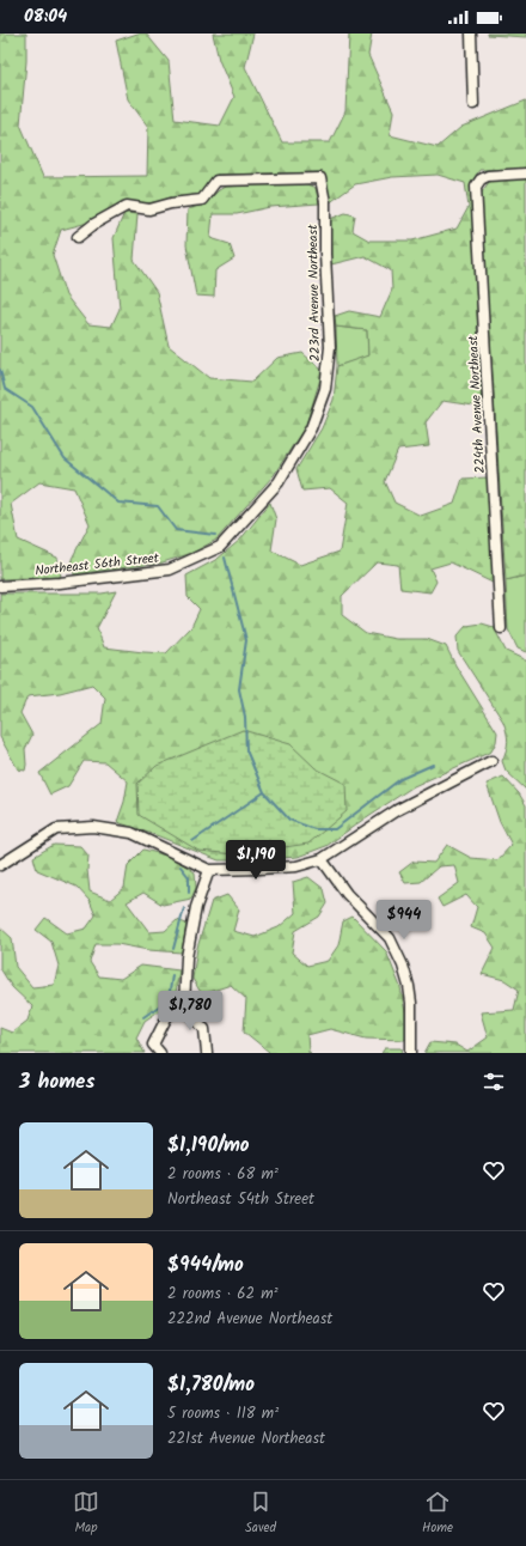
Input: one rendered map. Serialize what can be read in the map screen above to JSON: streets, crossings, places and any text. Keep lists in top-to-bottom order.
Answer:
{
  "streets": {
    "street": ["223rd Avenue Northeast", "224th Avenue Northeast", "Northeast 56th Street"]
  },
  "crossings": [
    ["223rd Avenue Northeast", "Northeast 56th Street"]
  ],
  "page": {
    "status": "08:04",
    "price": ["$1,190", "$944", "$1,780"],
    "heading": "3 homes",
    "list": [
      {
        "name": "$1,190/mo",
        "note": "2 rooms · 68 m² · Northeast 54th Street"
      },
      {
        "name": "$944/mo",
        "note": "2 rooms · 62 m² · 222nd Avenue Northeast"
      },
      {
        "name": "$1,780/mo",
        "note": "5 rooms · 118 m² · 221st Avenue Northeast"
      }
    ],
    "tabs": ["Map", "Saved", "Home"]
  }
}
